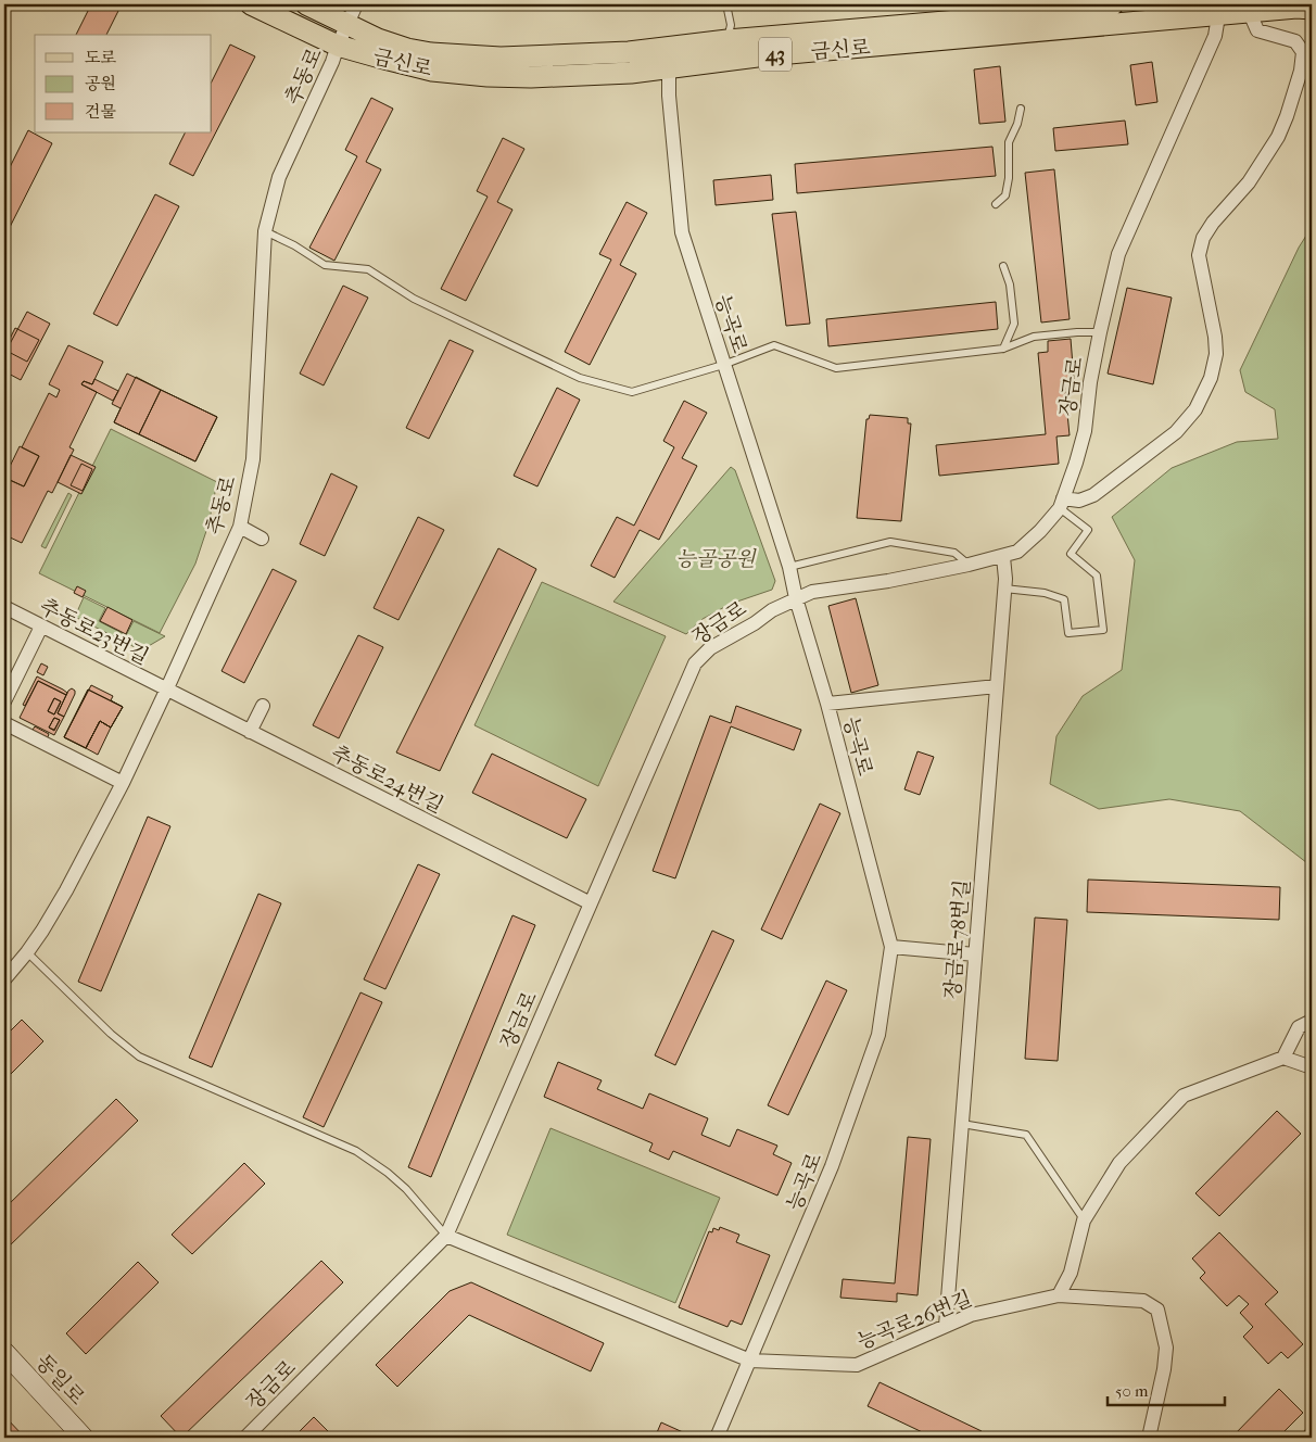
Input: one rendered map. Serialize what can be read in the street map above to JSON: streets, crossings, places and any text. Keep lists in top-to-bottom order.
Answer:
{
  "streets": {
    "main road": ["금신로", "43"],
    "street": [
      "추동로",
      "능곡로",
      "장금로",
      "추동로23번길",
      "추동로24번길",
      "장금로78번길",
      "능곡로26번길",
      "동일로"
    ]
  },
  "crossings": [
    ["금신로", "추동로"],
    ["금신로", "능곡로"],
    ["금신로", "장금로"],
    ["추동로", "추동로23번길"],
    ["추동로", "추동로24번길"],
    ["능곡로", "장금로"],
    ["능곡로", "능곡로26번길"],
    ["장금로", "추동로24번길"],
    ["장금로", "장금로78번길"],
    ["장금로", "능곡로26번길"],
    ["추동로23번길", "추동로24번길"],
    ["장금로78번길", "능곡로26번길"]
  ],
  "parks": ["능골공원"],
  "legend": ["도로", "공원", "건물"],
  "scale_bar": "50 m"
}
